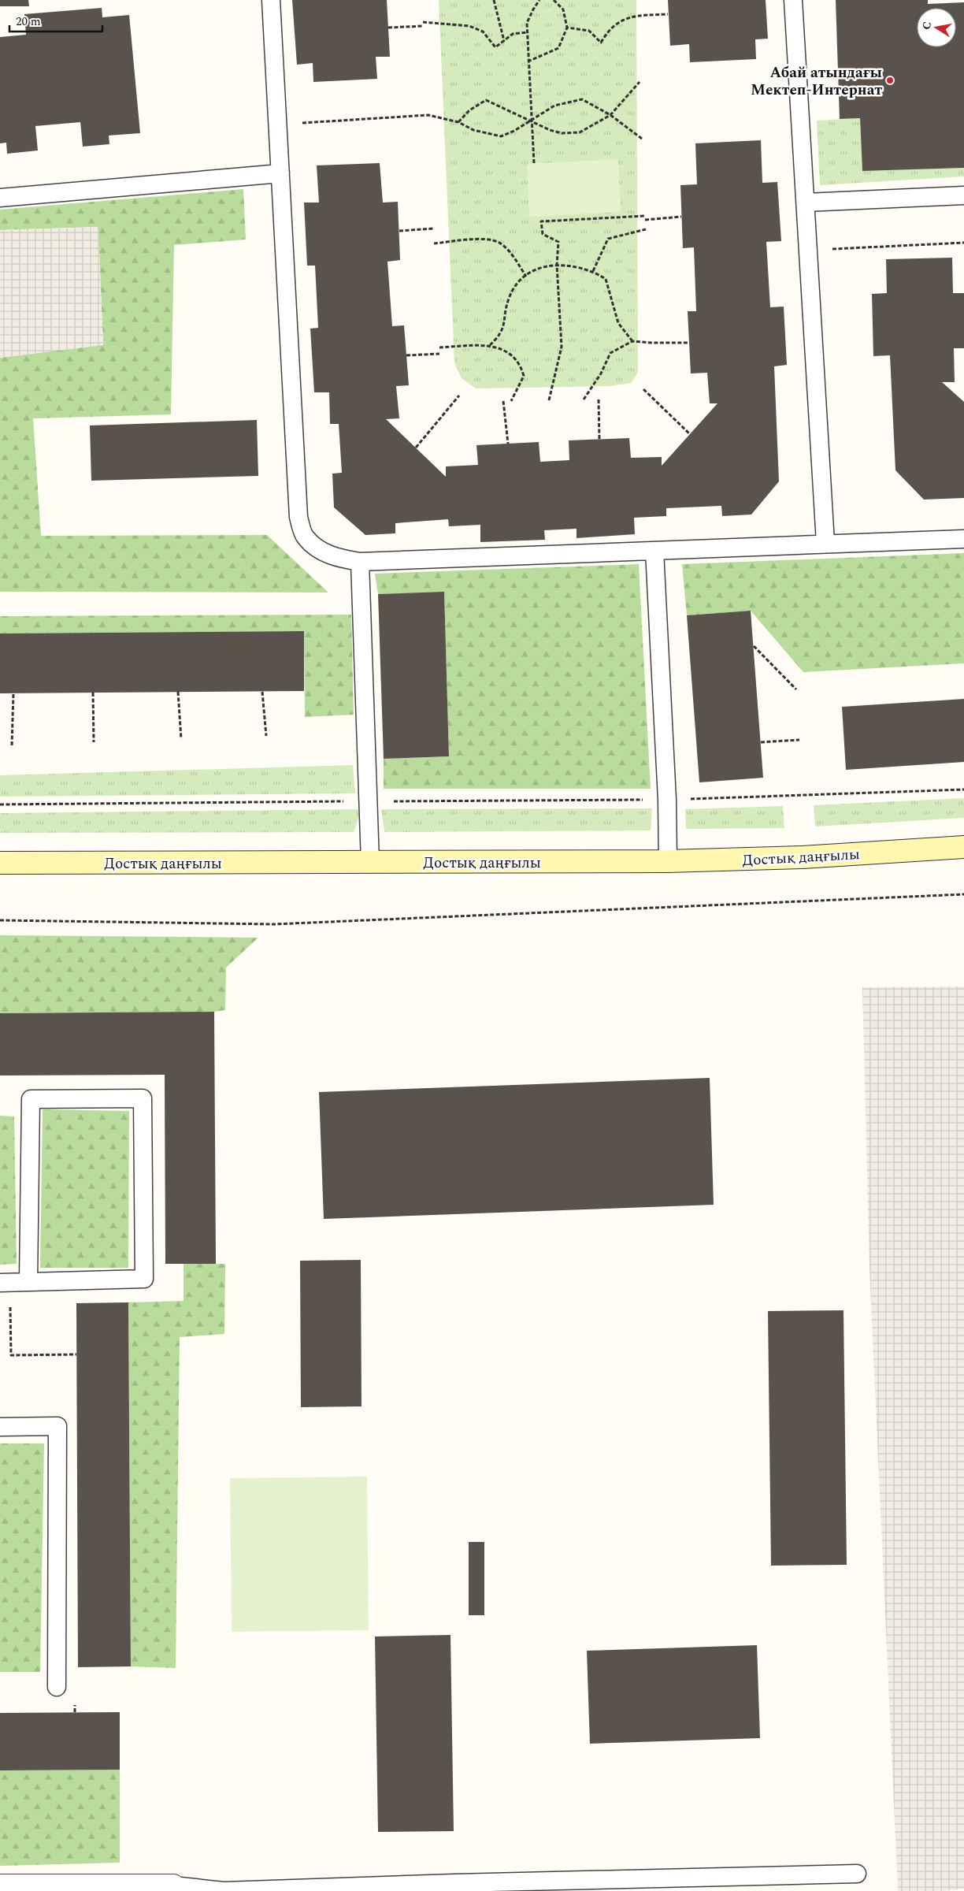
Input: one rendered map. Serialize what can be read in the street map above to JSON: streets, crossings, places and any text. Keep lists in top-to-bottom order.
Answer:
{
  "streets": {
    "main road": ["Достық даңғылы"]
  },
  "places": ["Абай атындағы Мектеп-Интернат"],
  "scale_bar": "20 m",
  "north": "left"
}
